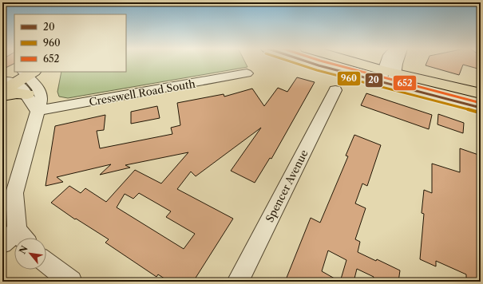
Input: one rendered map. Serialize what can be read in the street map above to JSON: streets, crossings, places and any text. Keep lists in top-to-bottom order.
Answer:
{
  "streets": {
    "street": ["Cresswell Road South", "Spencer Avenue"]
  },
  "lines": ["transit line 20", "transit line 960", "transit line 652"],
  "legend": ["20", "960", "652"],
  "north": "top left"
}
